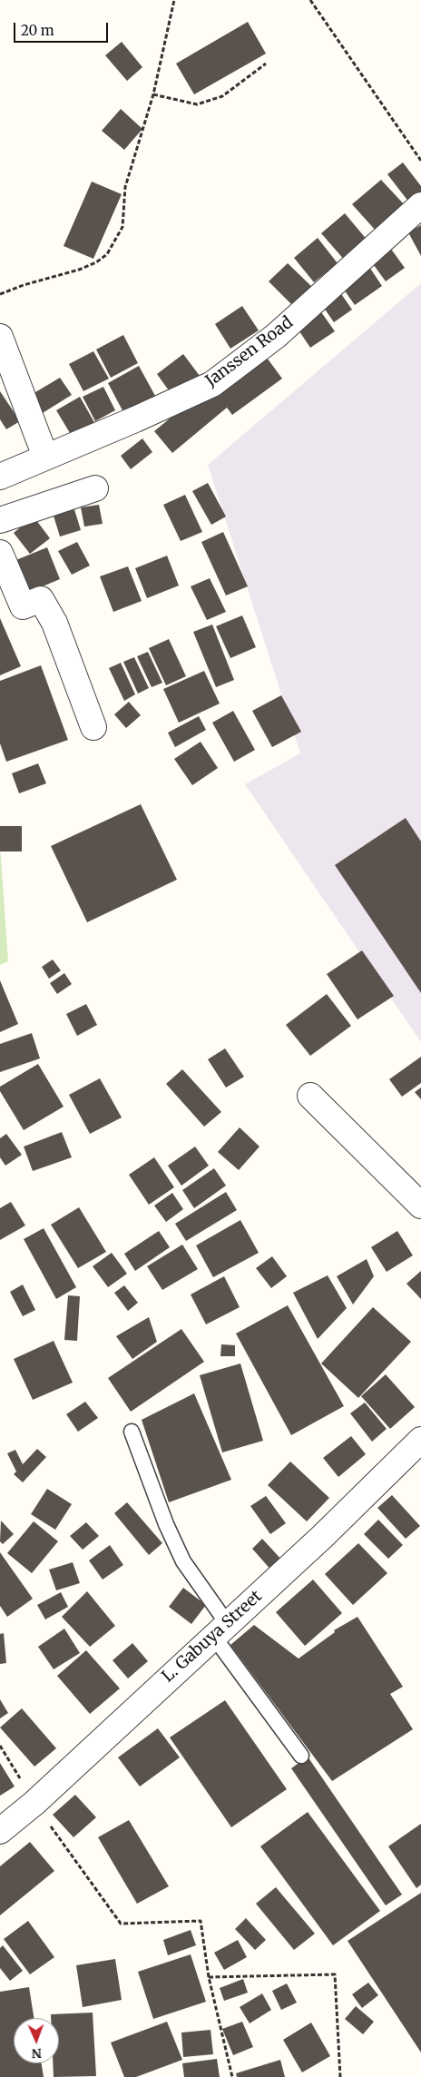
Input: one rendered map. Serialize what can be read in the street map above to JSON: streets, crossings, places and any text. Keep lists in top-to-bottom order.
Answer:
{
  "streets": {
    "street": ["Janssen Road", "L. Gabuya Street"]
  },
  "scale_bar": "20 m",
  "north": "bottom"
}
